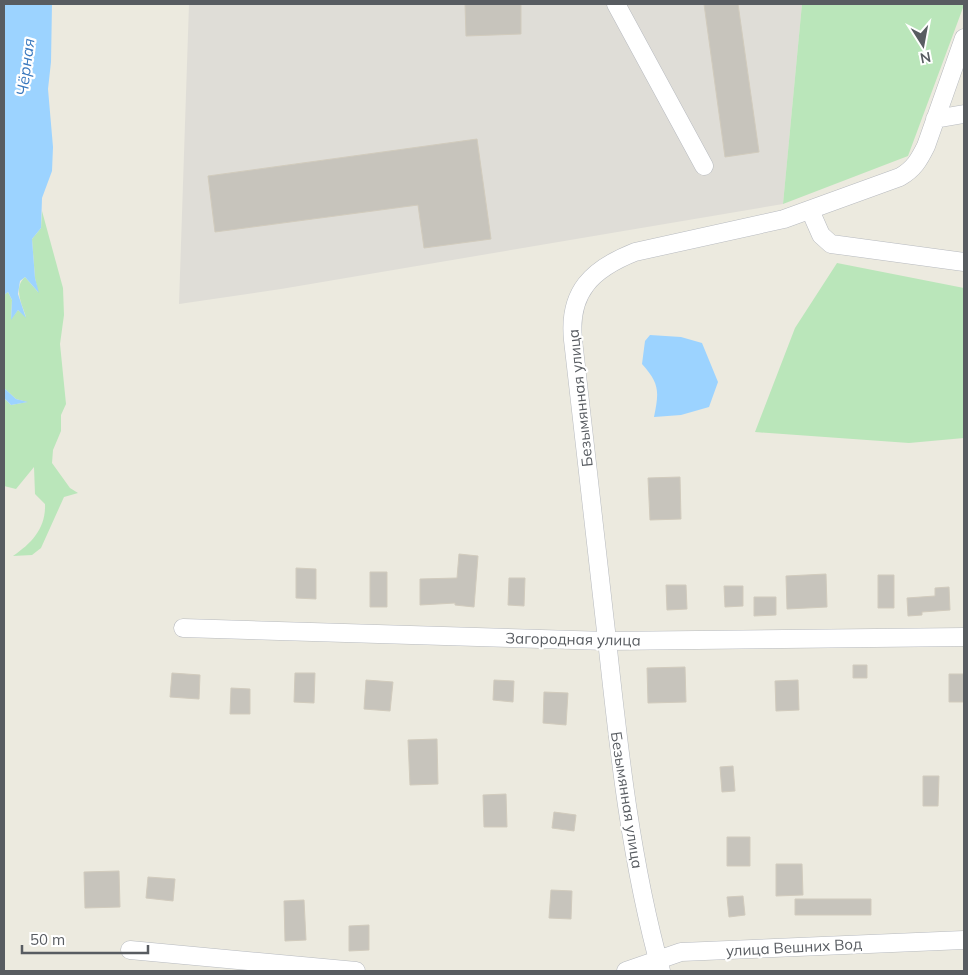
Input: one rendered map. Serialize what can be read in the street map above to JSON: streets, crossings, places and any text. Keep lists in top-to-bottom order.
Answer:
{
  "streets": {
    "street": ["Безымянная улица", "Загородная улица", "улица Вешних Вод"]
  },
  "crossings": [
    ["Безымянная улица", "Загородная улица"],
    ["Безымянная улица", "улица Вешних Вод"]
  ],
  "water": ["Чёрная"],
  "scale_bar": "50 m",
  "north": "bottom"
}
